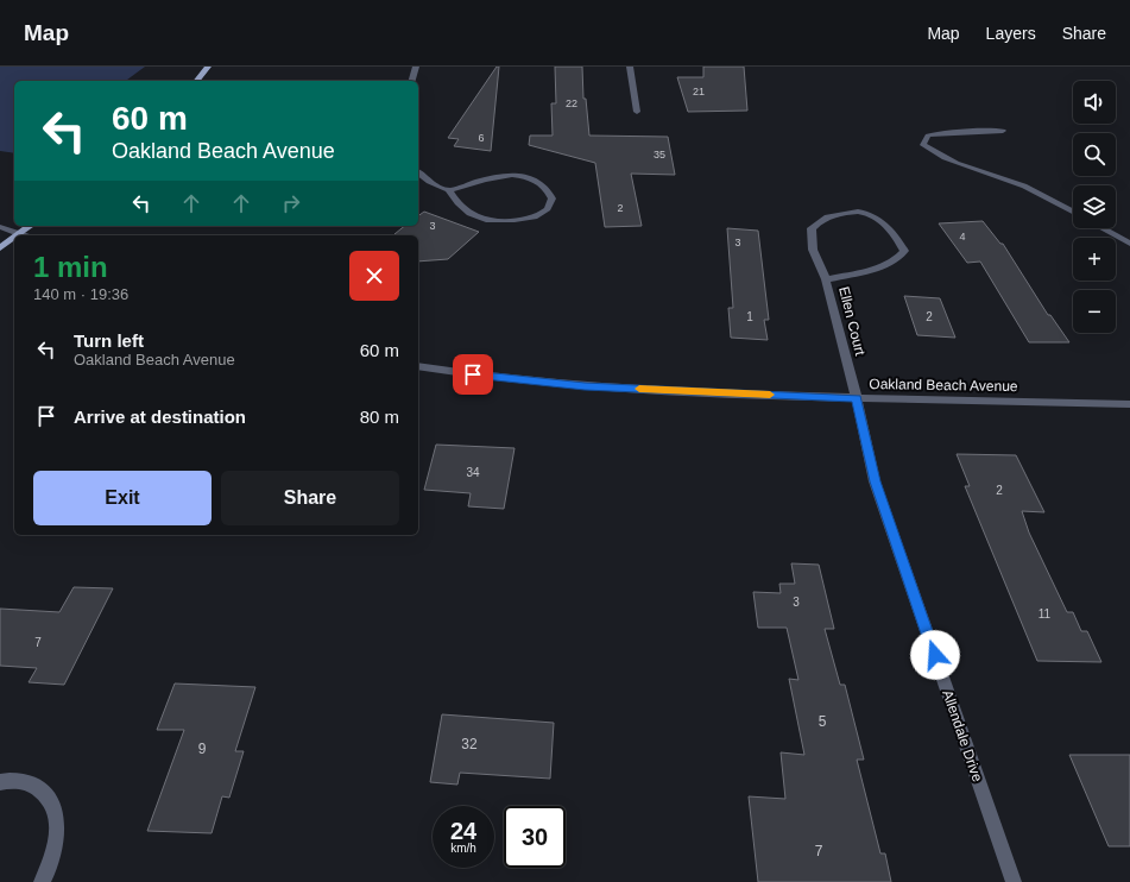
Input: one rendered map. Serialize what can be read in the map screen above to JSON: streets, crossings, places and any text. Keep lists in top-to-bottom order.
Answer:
{
  "streets": {
    "street": ["Ellen Court", "Oakland Beach Avenue", "Allendale Drive"]
  },
  "crossings": [
    ["Ellen Court", "Oakland Beach Avenue"],
    ["Ellen Court", "Allendale Drive"],
    ["Oakland Beach Avenue", "Allendale Drive"]
  ],
  "house_numbers": [
    "21",
    "22",
    "6",
    "35",
    "2",
    "3",
    "4",
    "3",
    "1",
    "2",
    "34",
    "2",
    "3",
    "11",
    "7",
    "5",
    "32",
    "9",
    "7"
  ],
  "page": {
    "header": "Map",
    "nav": ["Map", "Layers", "Share"],
    "map_buttons": ["+", "−"],
    "turn": ["60 m", "Oakland Beach Avenue"],
    "heading": ["1 min", "140 m · 19:36"],
    "list": [
      {
        "name": "Turn left",
        "note": "Oakland Beach Avenue",
        "value": "60 m"
      },
      {
        "name": "Arrive at destination",
        "value": "80 m"
      }
    ],
    "buttons": ["Exit", "Share"],
    "speed": "24 km/h",
    "limit": "30"
  }
}
